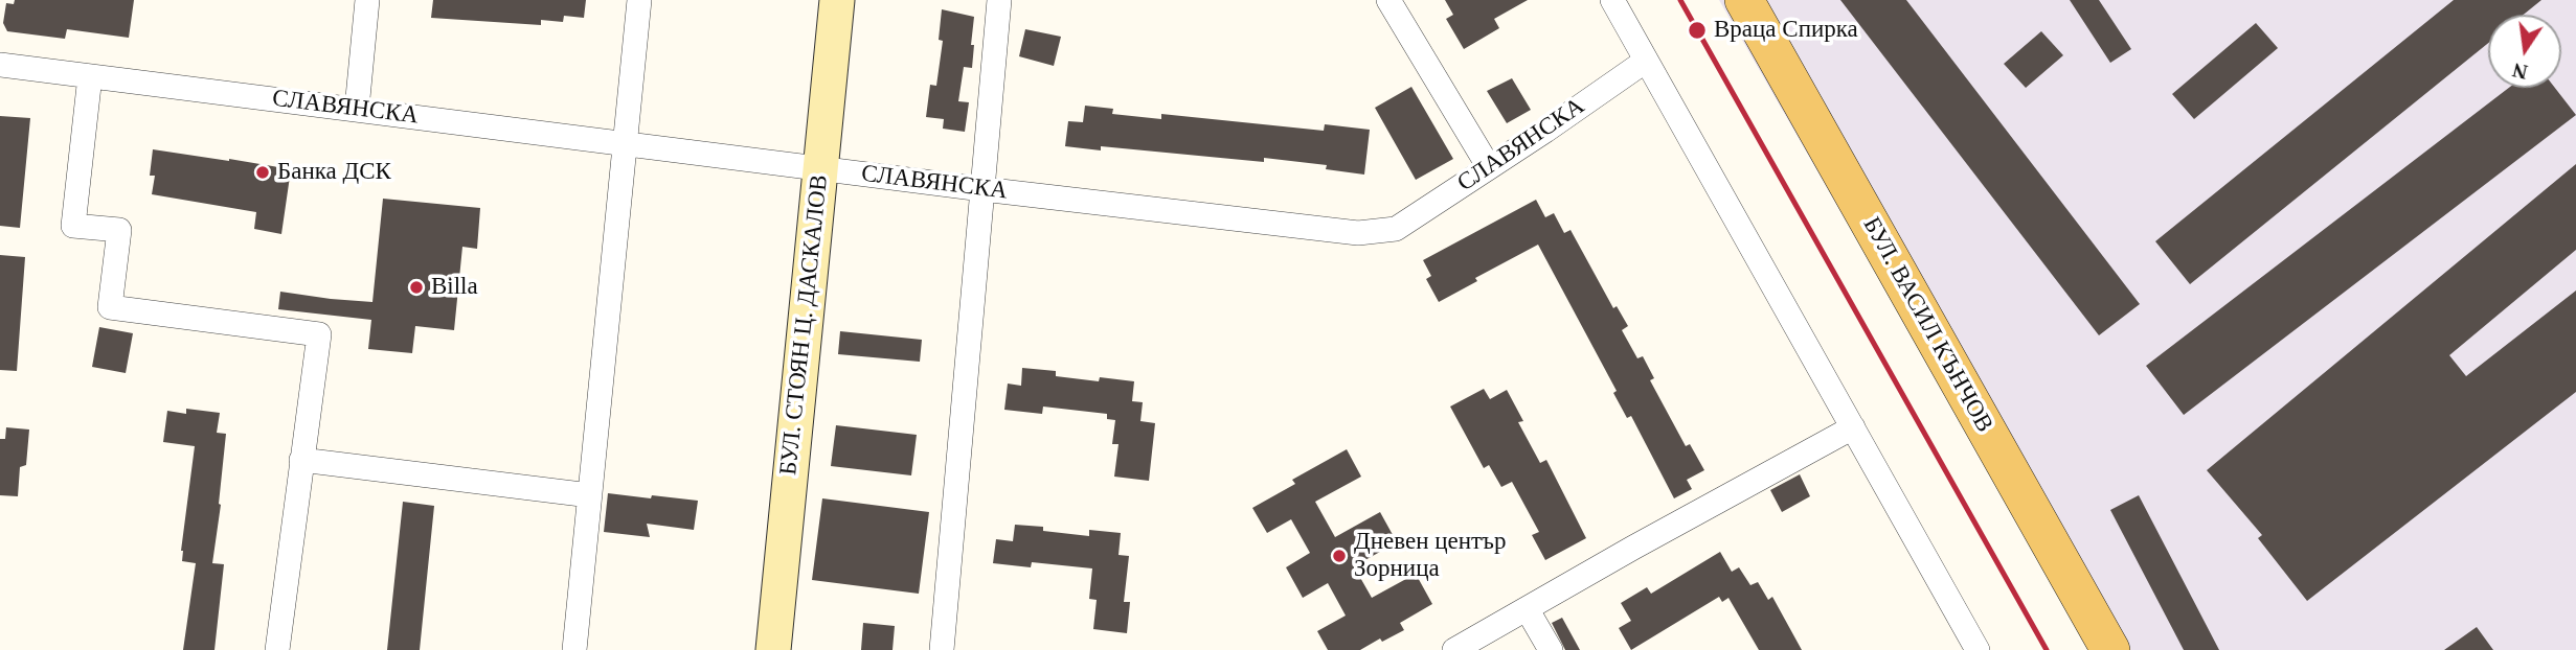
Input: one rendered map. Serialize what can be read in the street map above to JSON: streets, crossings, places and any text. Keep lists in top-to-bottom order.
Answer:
{
  "streets": {
    "main road": ["БУЛ. ВАСИЛ КЪНЧОВ"],
    "street": ["СЛАВЯНСКА", "БУЛ. СТОЯН Ц. ДАСКАЛОВ"]
  },
  "crossings": [
    ["СЛАВЯНСКА", "БУЛ. СТОЯН Ц. ДАСКАЛОВ"]
  ],
  "places": [
    "Враца Спирка",
    "Банка ДСК",
    "Billa",
    "Дневен център Зорница"
  ],
  "north": "bottom"
}
